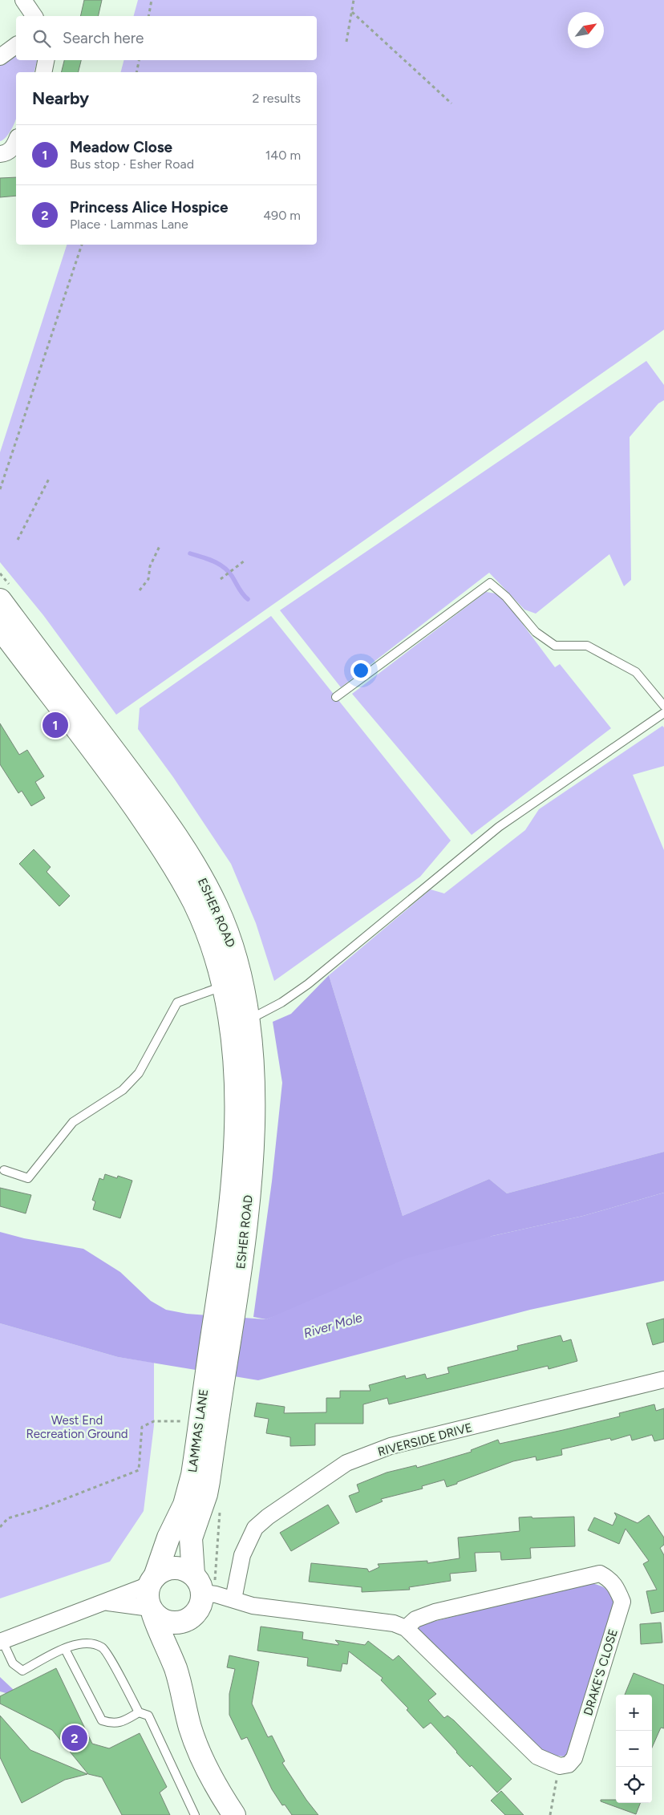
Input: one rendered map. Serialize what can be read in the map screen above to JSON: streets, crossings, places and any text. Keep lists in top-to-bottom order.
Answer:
{
  "streets": {
    "main road": ["ESHER ROAD", "LAMMAS LANE"],
    "street": ["RIVERSIDE DRIVE", "DRAKE'S CLOSE"]
  },
  "crossings": [
    ["ESHER ROAD", "LAMMAS LANE"]
  ],
  "water": ["River Mole"],
  "parks": ["West End Recreation Ground"],
  "north": "top right",
  "page": {
    "search": "Search here",
    "heading": ["Nearby", "2 results"],
    "list": [
      {
        "mark": "1",
        "name": "Meadow Close",
        "note": "Bus stop · Esher Road",
        "value": "140 m"
      },
      {
        "mark": "2",
        "name": "Princess Alice Hospice",
        "note": "Place · Lammas Lane",
        "value": "490 m"
      }
    ],
    "pins": ["1", "2"],
    "map_buttons": ["+", "−"]
  }
}
